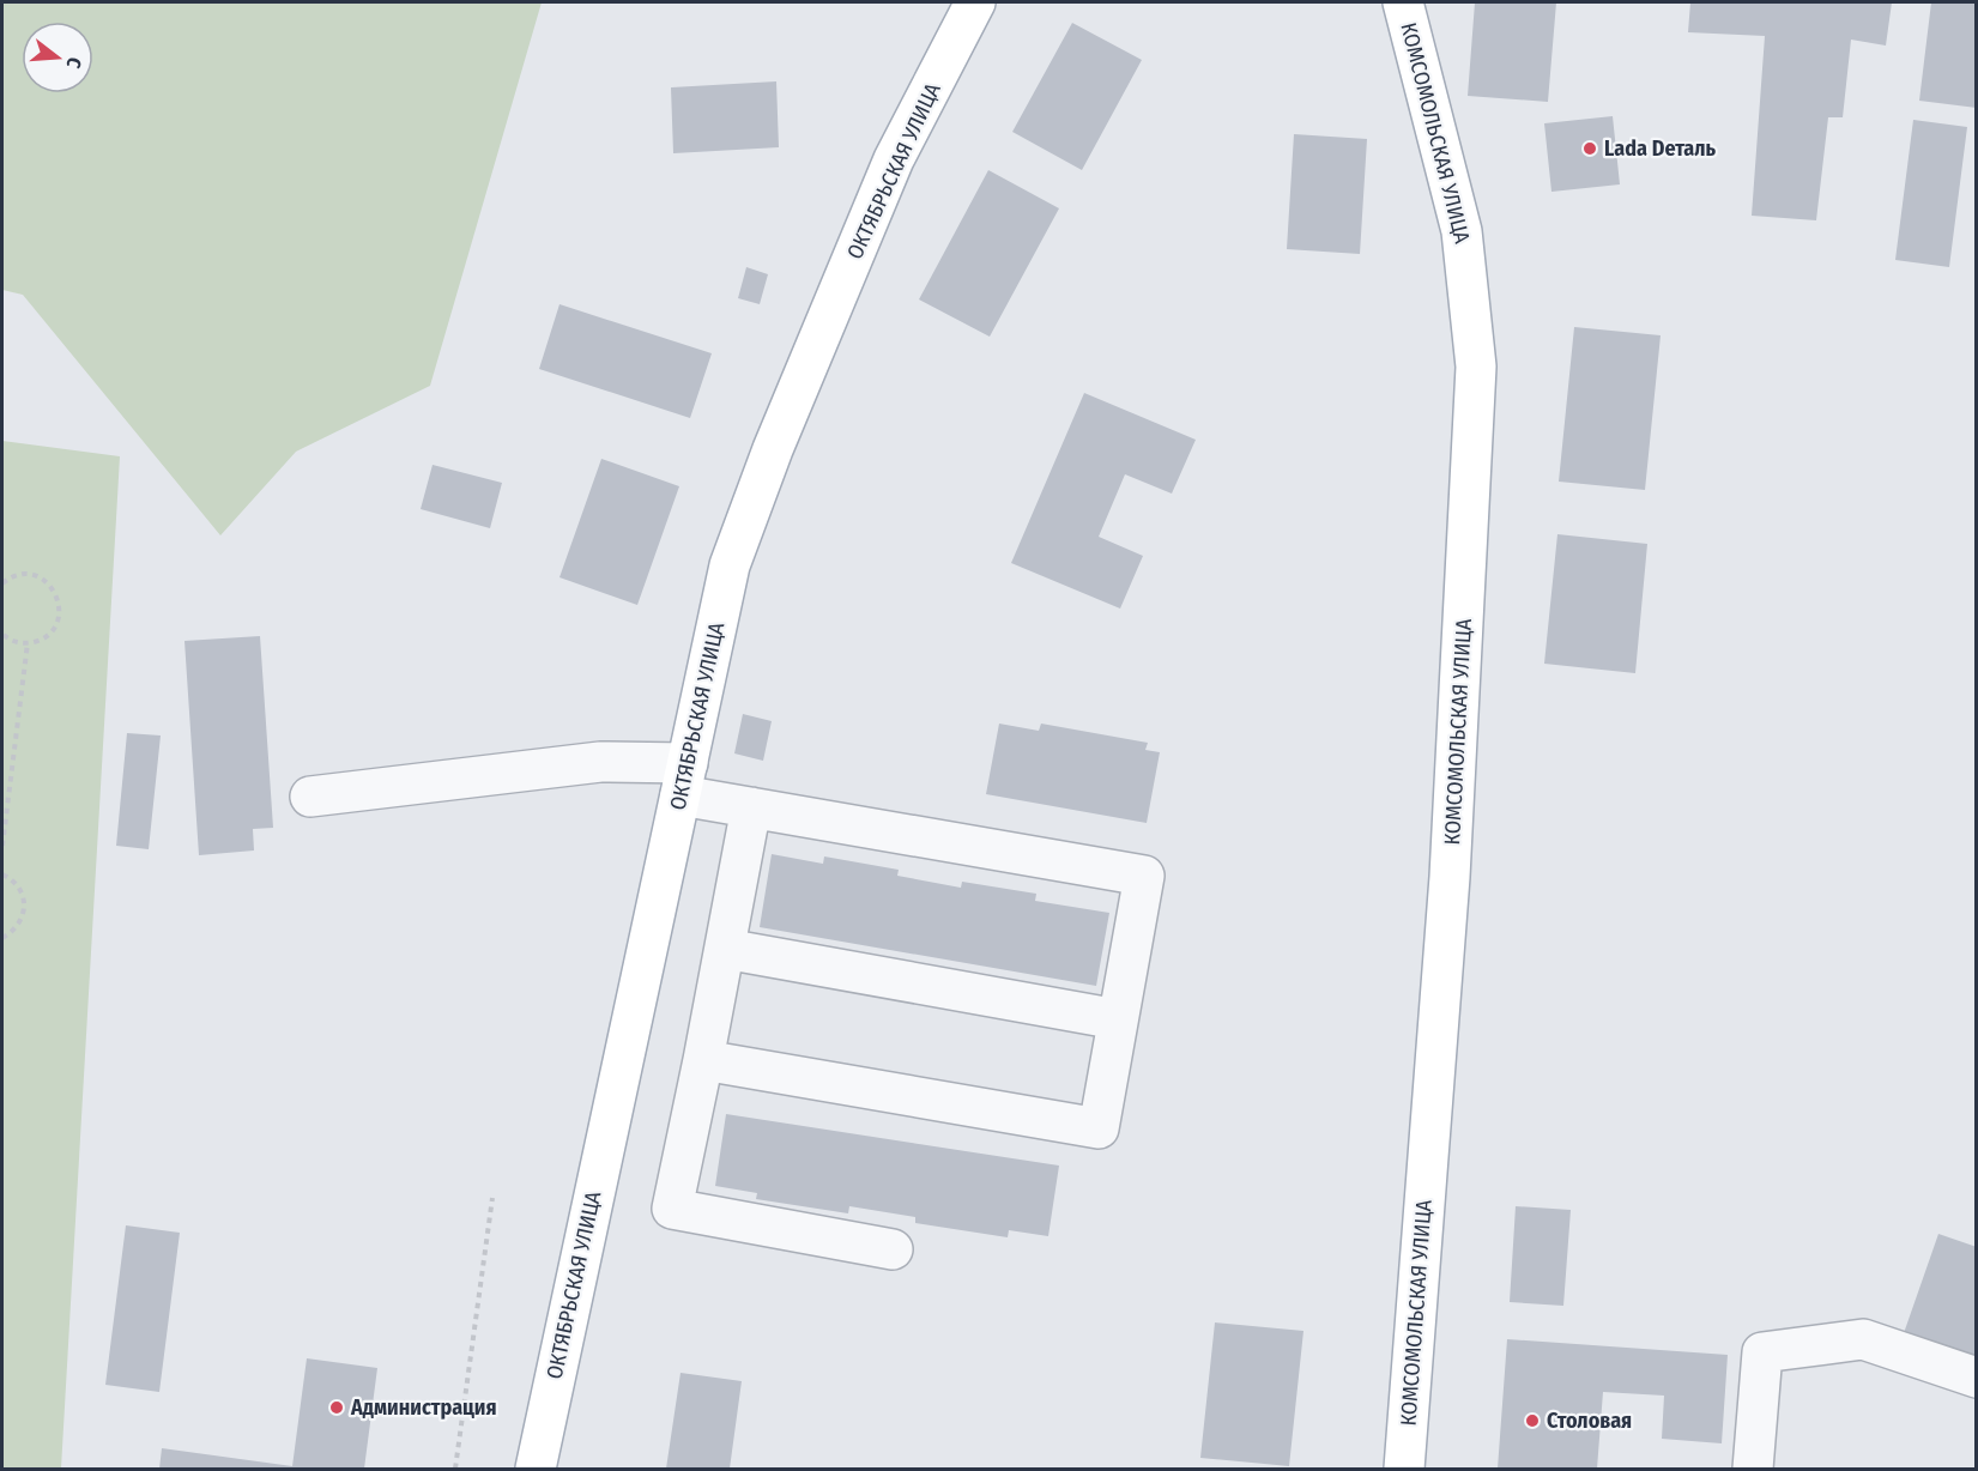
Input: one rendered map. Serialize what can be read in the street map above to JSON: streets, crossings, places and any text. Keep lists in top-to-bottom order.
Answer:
{
  "streets": {
    "main road": ["КОМСОМОЛЬСКАЯ УЛИЦА", "ОКТЯБРЬСКАЯ УЛИЦА"]
  },
  "places": ["Lada Dеталь", "Администрация", "Столовая"],
  "north": "right"
}
